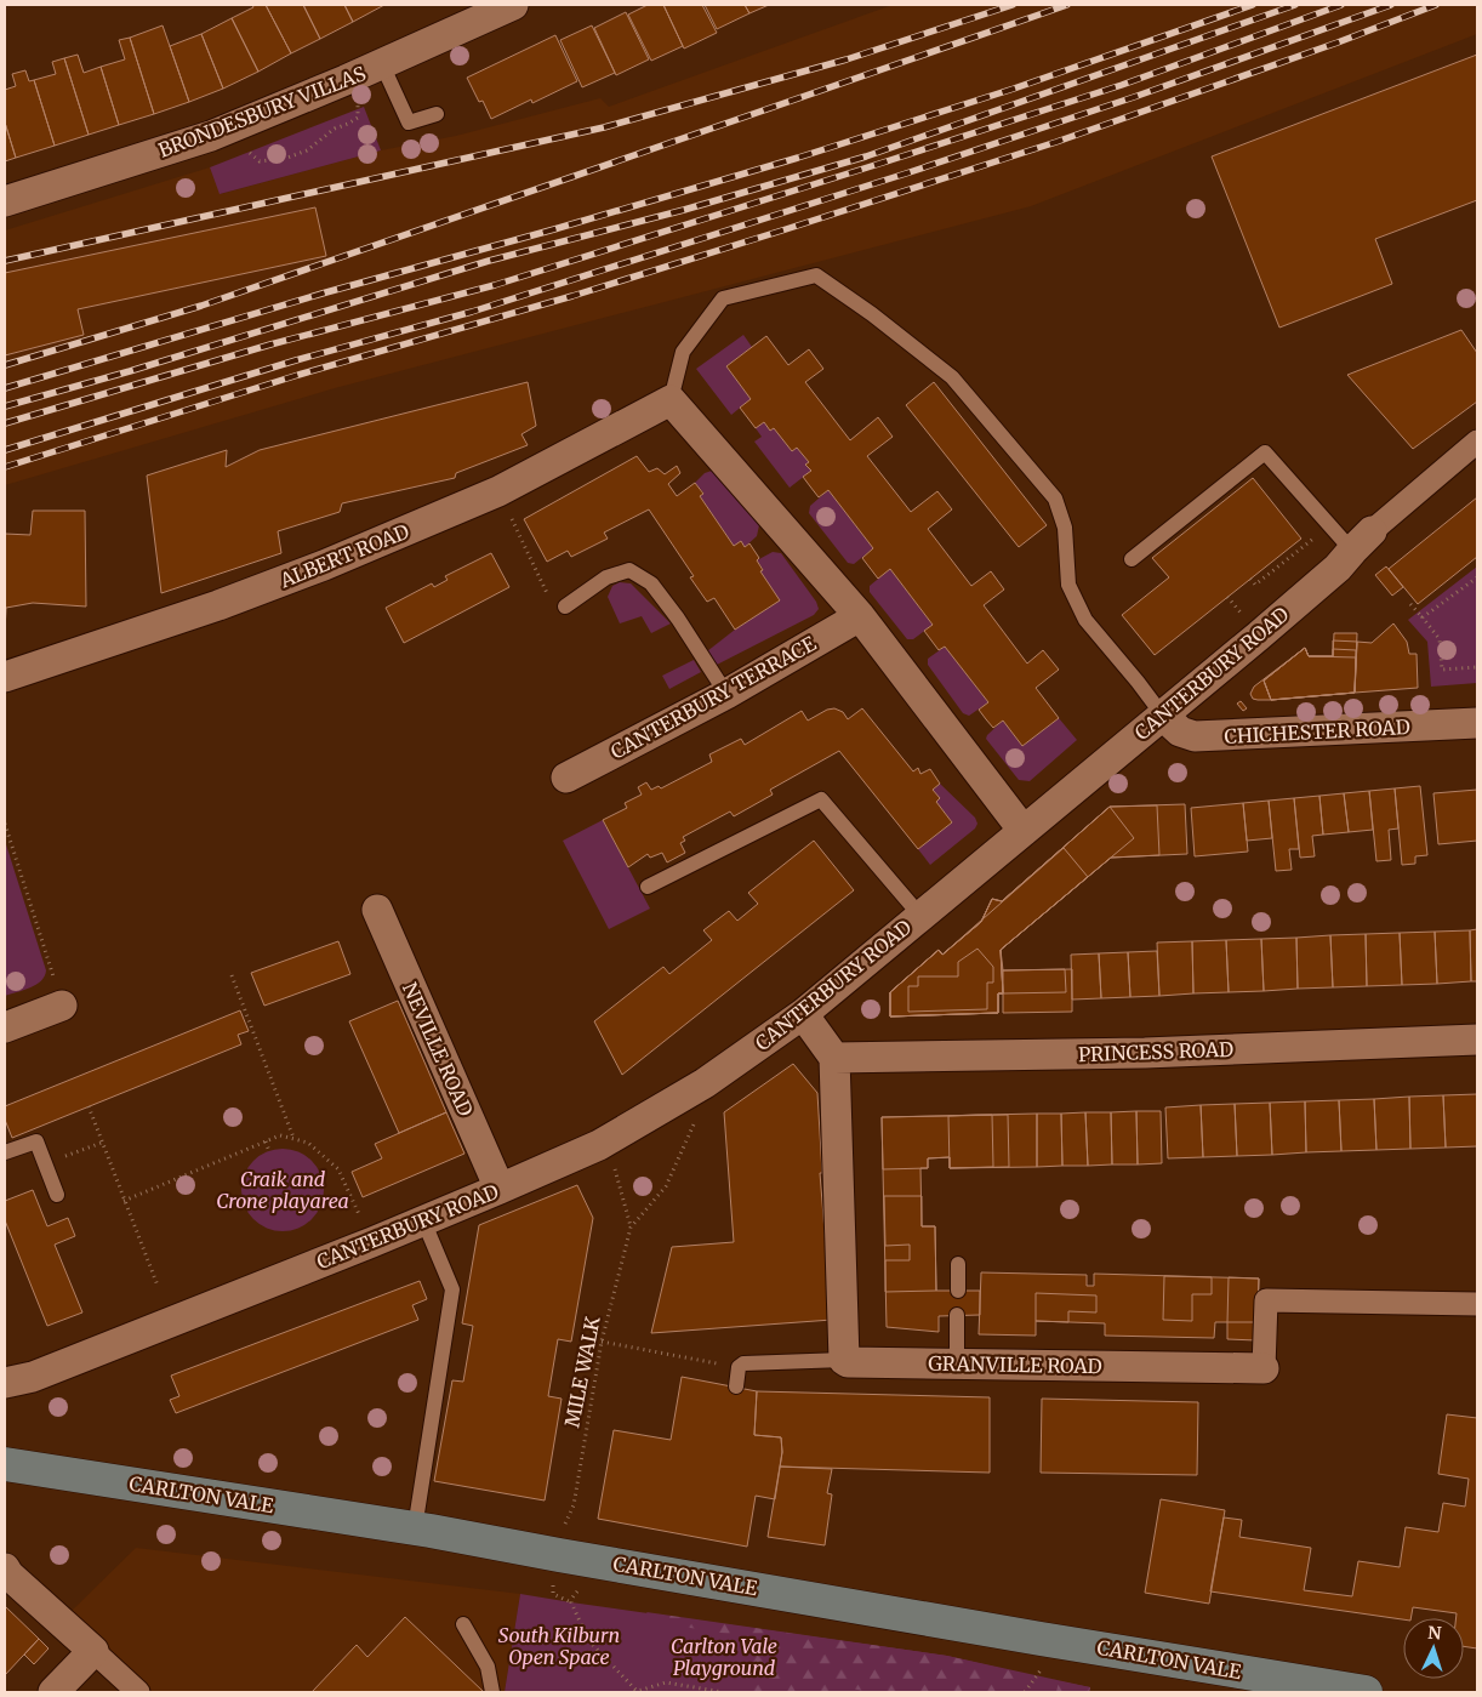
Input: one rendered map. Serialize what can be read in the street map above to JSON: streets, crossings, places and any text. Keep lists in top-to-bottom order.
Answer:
{
  "streets": {
    "main road": ["CARLTON VALE"],
    "street": [
      "BRONDESBURY VILLAS",
      "ALBERT ROAD",
      "CANTERBURY ROAD",
      "CANTERBURY TERRACE",
      "CHICHESTER ROAD",
      "NEVILLE ROAD",
      "PRINCESS ROAD",
      "GRANVILLE ROAD"
    ],
    "path": ["MILE WALK"]
  },
  "crossings": [
    ["CANTERBURY ROAD", "CHICHESTER ROAD"],
    ["CANTERBURY ROAD", "NEVILLE ROAD"],
    ["CANTERBURY ROAD", "MILE WALK"]
  ],
  "parks": ["Craik and Crone playarea", "South Kilburn Open Space", "Carlton Vale Playground"],
  "north": "top"
}
